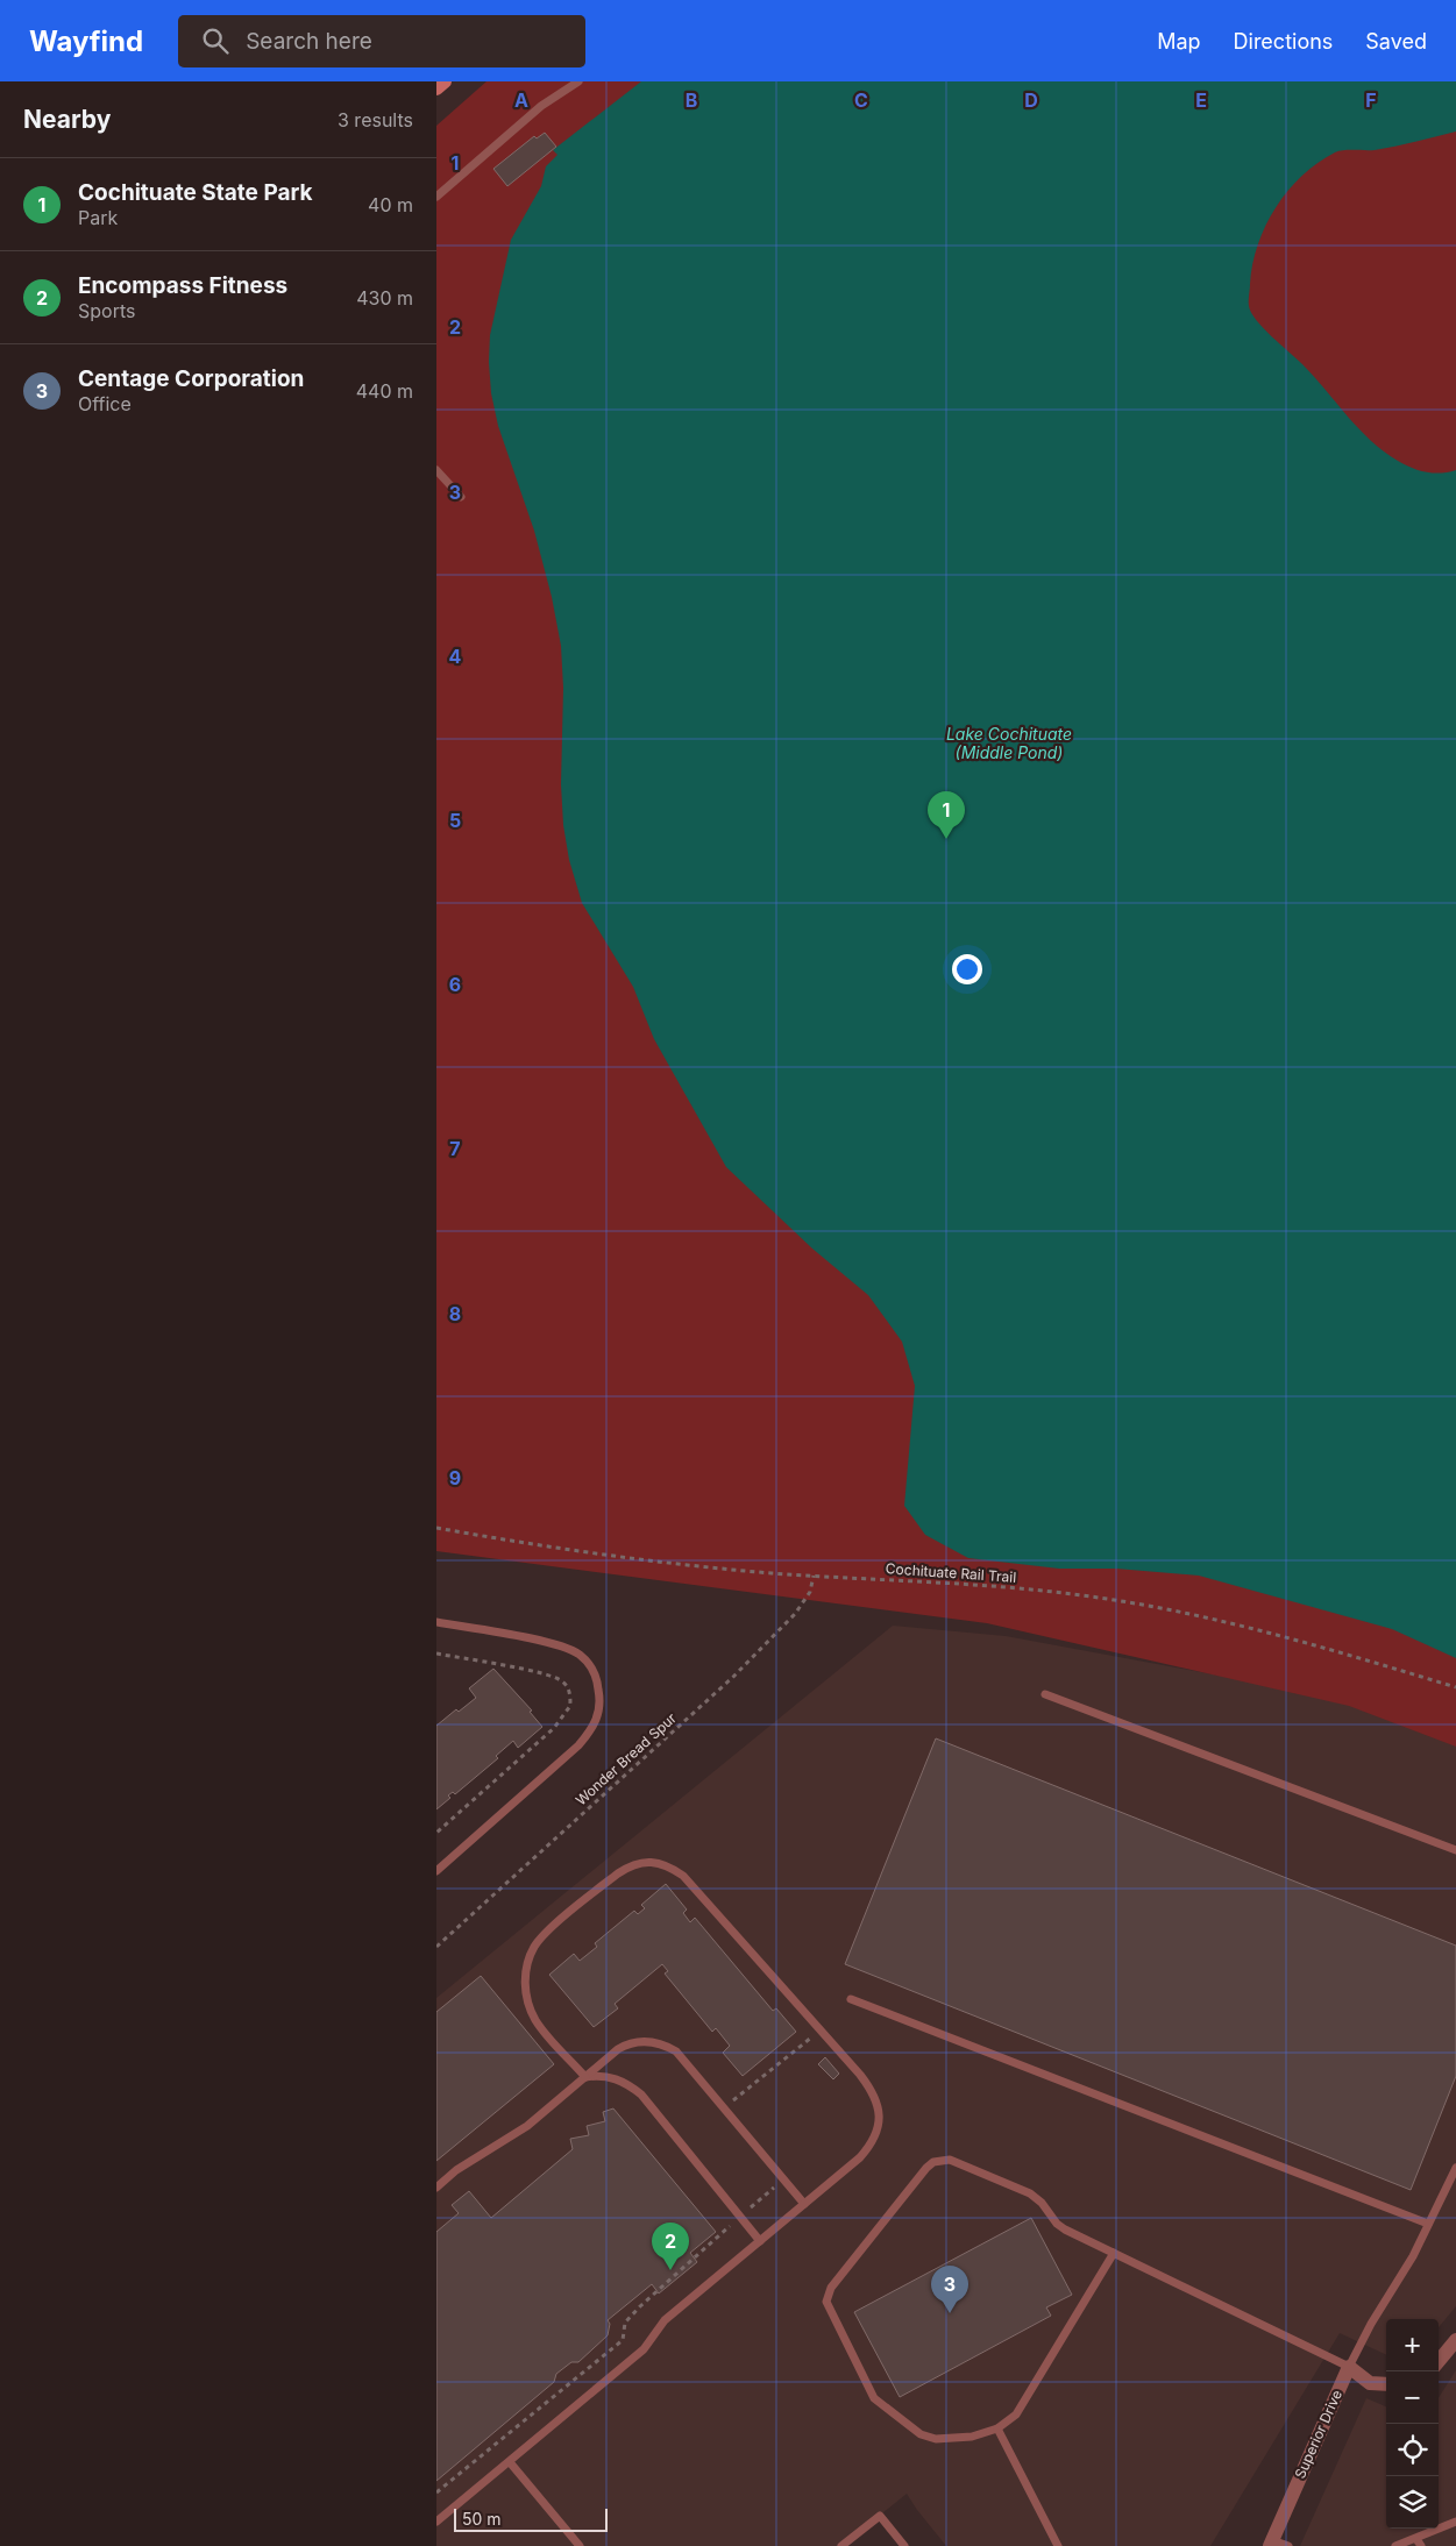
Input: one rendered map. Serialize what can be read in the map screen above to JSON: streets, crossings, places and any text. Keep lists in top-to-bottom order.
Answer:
{
  "streets": {
    "street": ["Superior Drive"],
    "path": ["Cochituate Rail Trail", "Wonder Bread Spur"]
  },
  "crossings": [
    ["Cochituate Rail Trail", "Wonder Bread Spur"]
  ],
  "water": ["Lake Cochituate (Middle Pond)"],
  "scale_bar": "50 m",
  "page": {
    "header": "Wayfind",
    "search": "Search here",
    "nav": ["Map", "Directions", "Saved"],
    "heading": ["Nearby", "3 results"],
    "list": [
      {
        "mark": "1",
        "name": "Cochituate State Park",
        "note": "Park",
        "value": "40 m"
      },
      {
        "mark": "2",
        "name": "Encompass Fitness",
        "note": "Sports",
        "value": "430 m"
      },
      {
        "mark": "3",
        "name": "Centage Corporation",
        "note": "Office",
        "value": "440 m"
      }
    ],
    "pins": ["1", "2", "3"],
    "map_buttons": ["+", "−"],
    "scale": "50 m"
  },
  "grid": {
    "columns": [
      "A",
      "B",
      "C",
      "D",
      "E",
      "F"
    ],
    "rows": [
      "1",
      "2",
      "3",
      "4",
      "5",
      "6",
      "7",
      "8",
      "9"
    ]
  }
}
